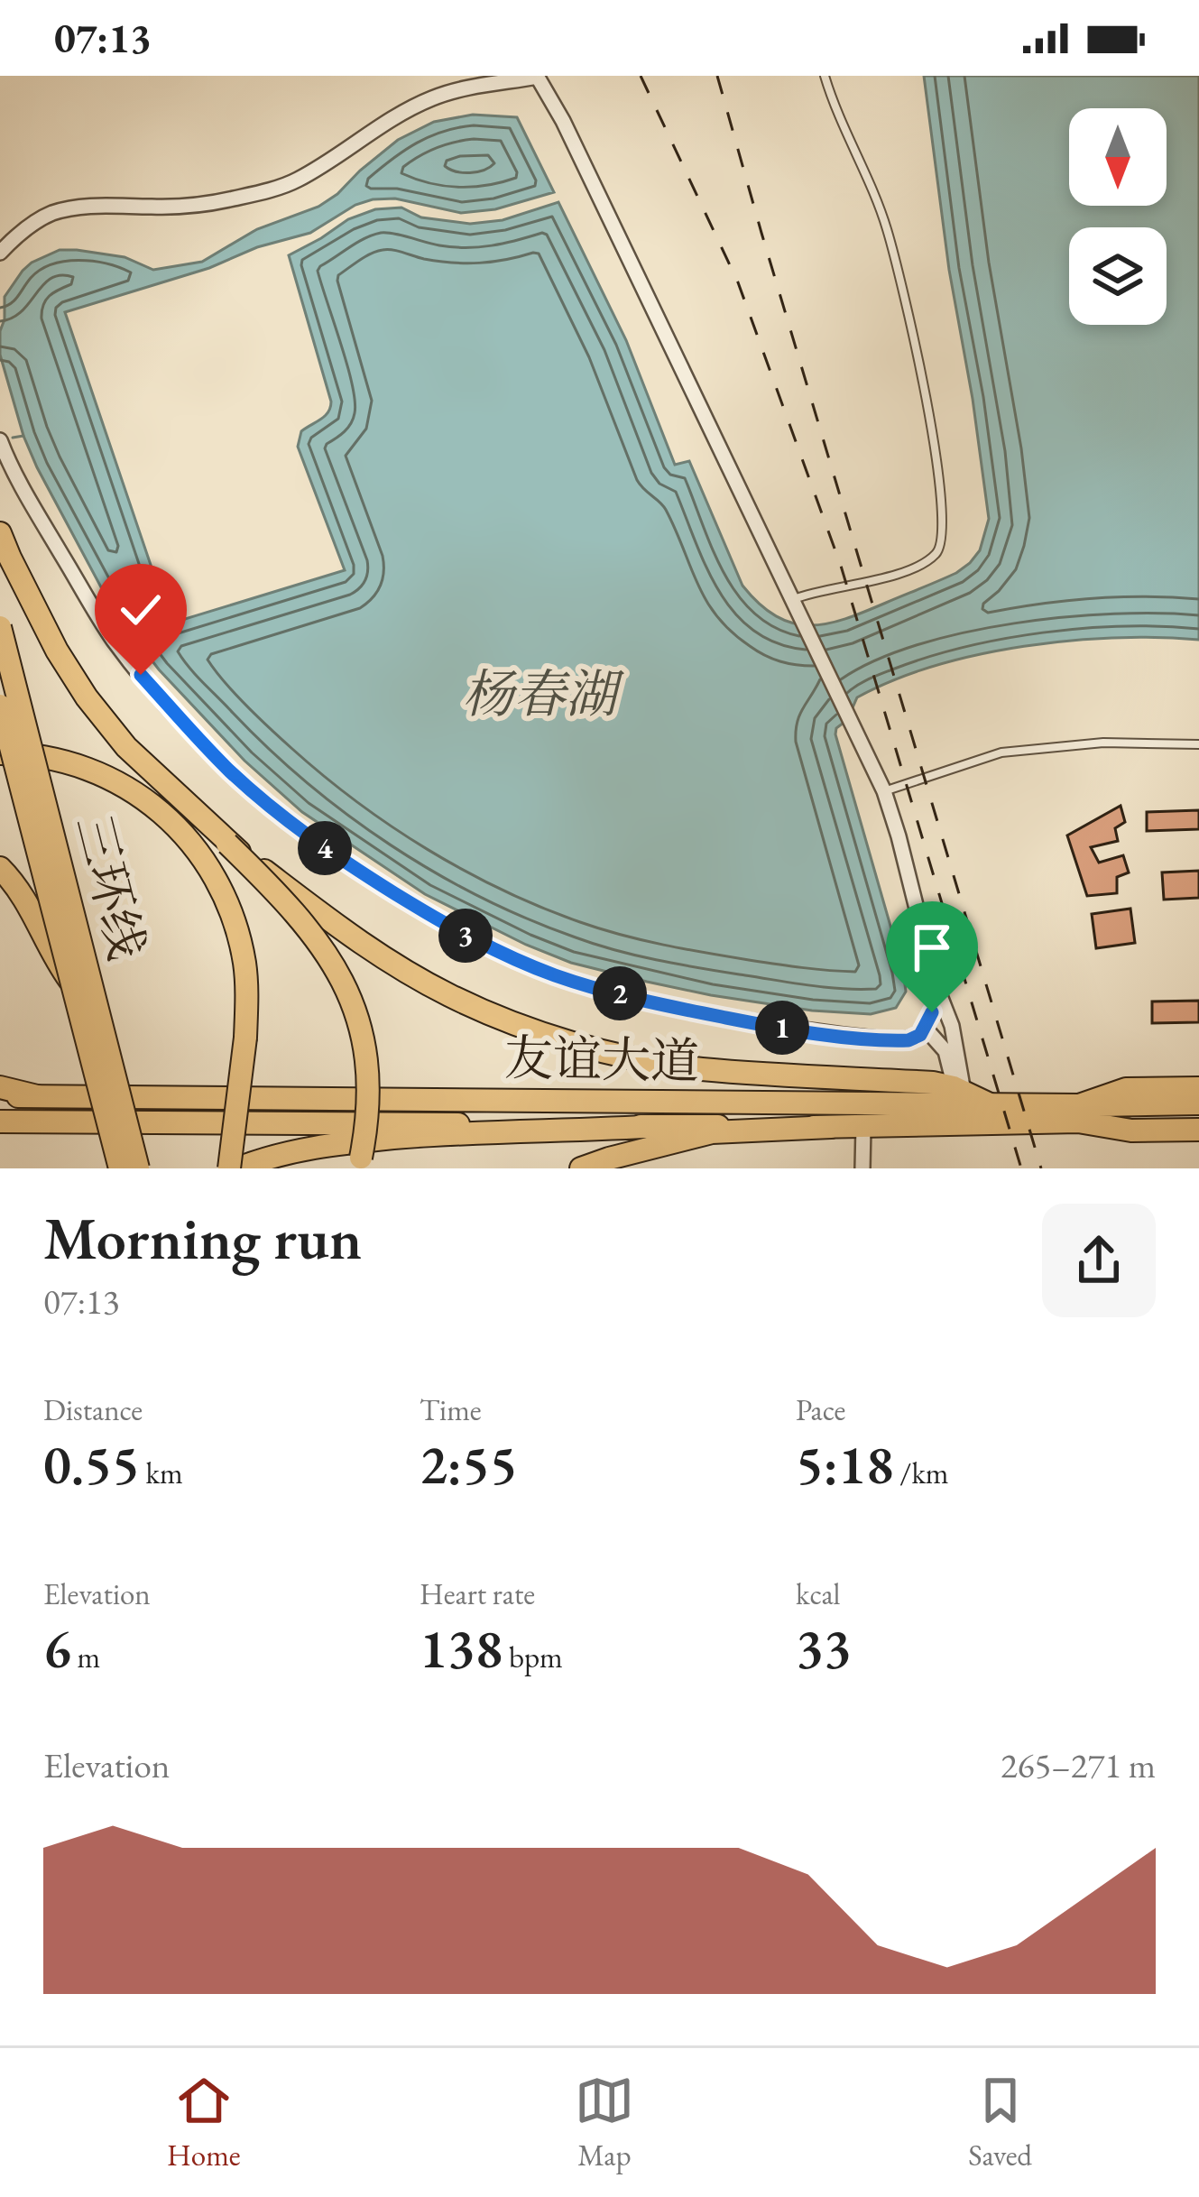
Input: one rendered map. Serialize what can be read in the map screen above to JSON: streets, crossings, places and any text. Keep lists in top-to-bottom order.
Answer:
{
  "streets": {
    "main road": ["三环线", "友谊大道"]
  },
  "water": ["杨春湖"],
  "north": "bottom",
  "page": {
    "status": "07:13",
    "pins": [
      "4",
      "3",
      "2",
      "1"
    ],
    "heading": ["Morning run", "07:13"],
    "stats": [
      ["Distance", "0.55 km"],
      ["Time", "2:55"],
      ["Pace", "5:18 /km"],
      ["Elevation", "6 m"],
      ["Heart rate", "138 bpm"],
      ["kcal", "33"]
    ],
    "chart": ["Elevation", "265–271 m"],
    "tabs": ["Home", "Map", "Saved"]
  }
}
